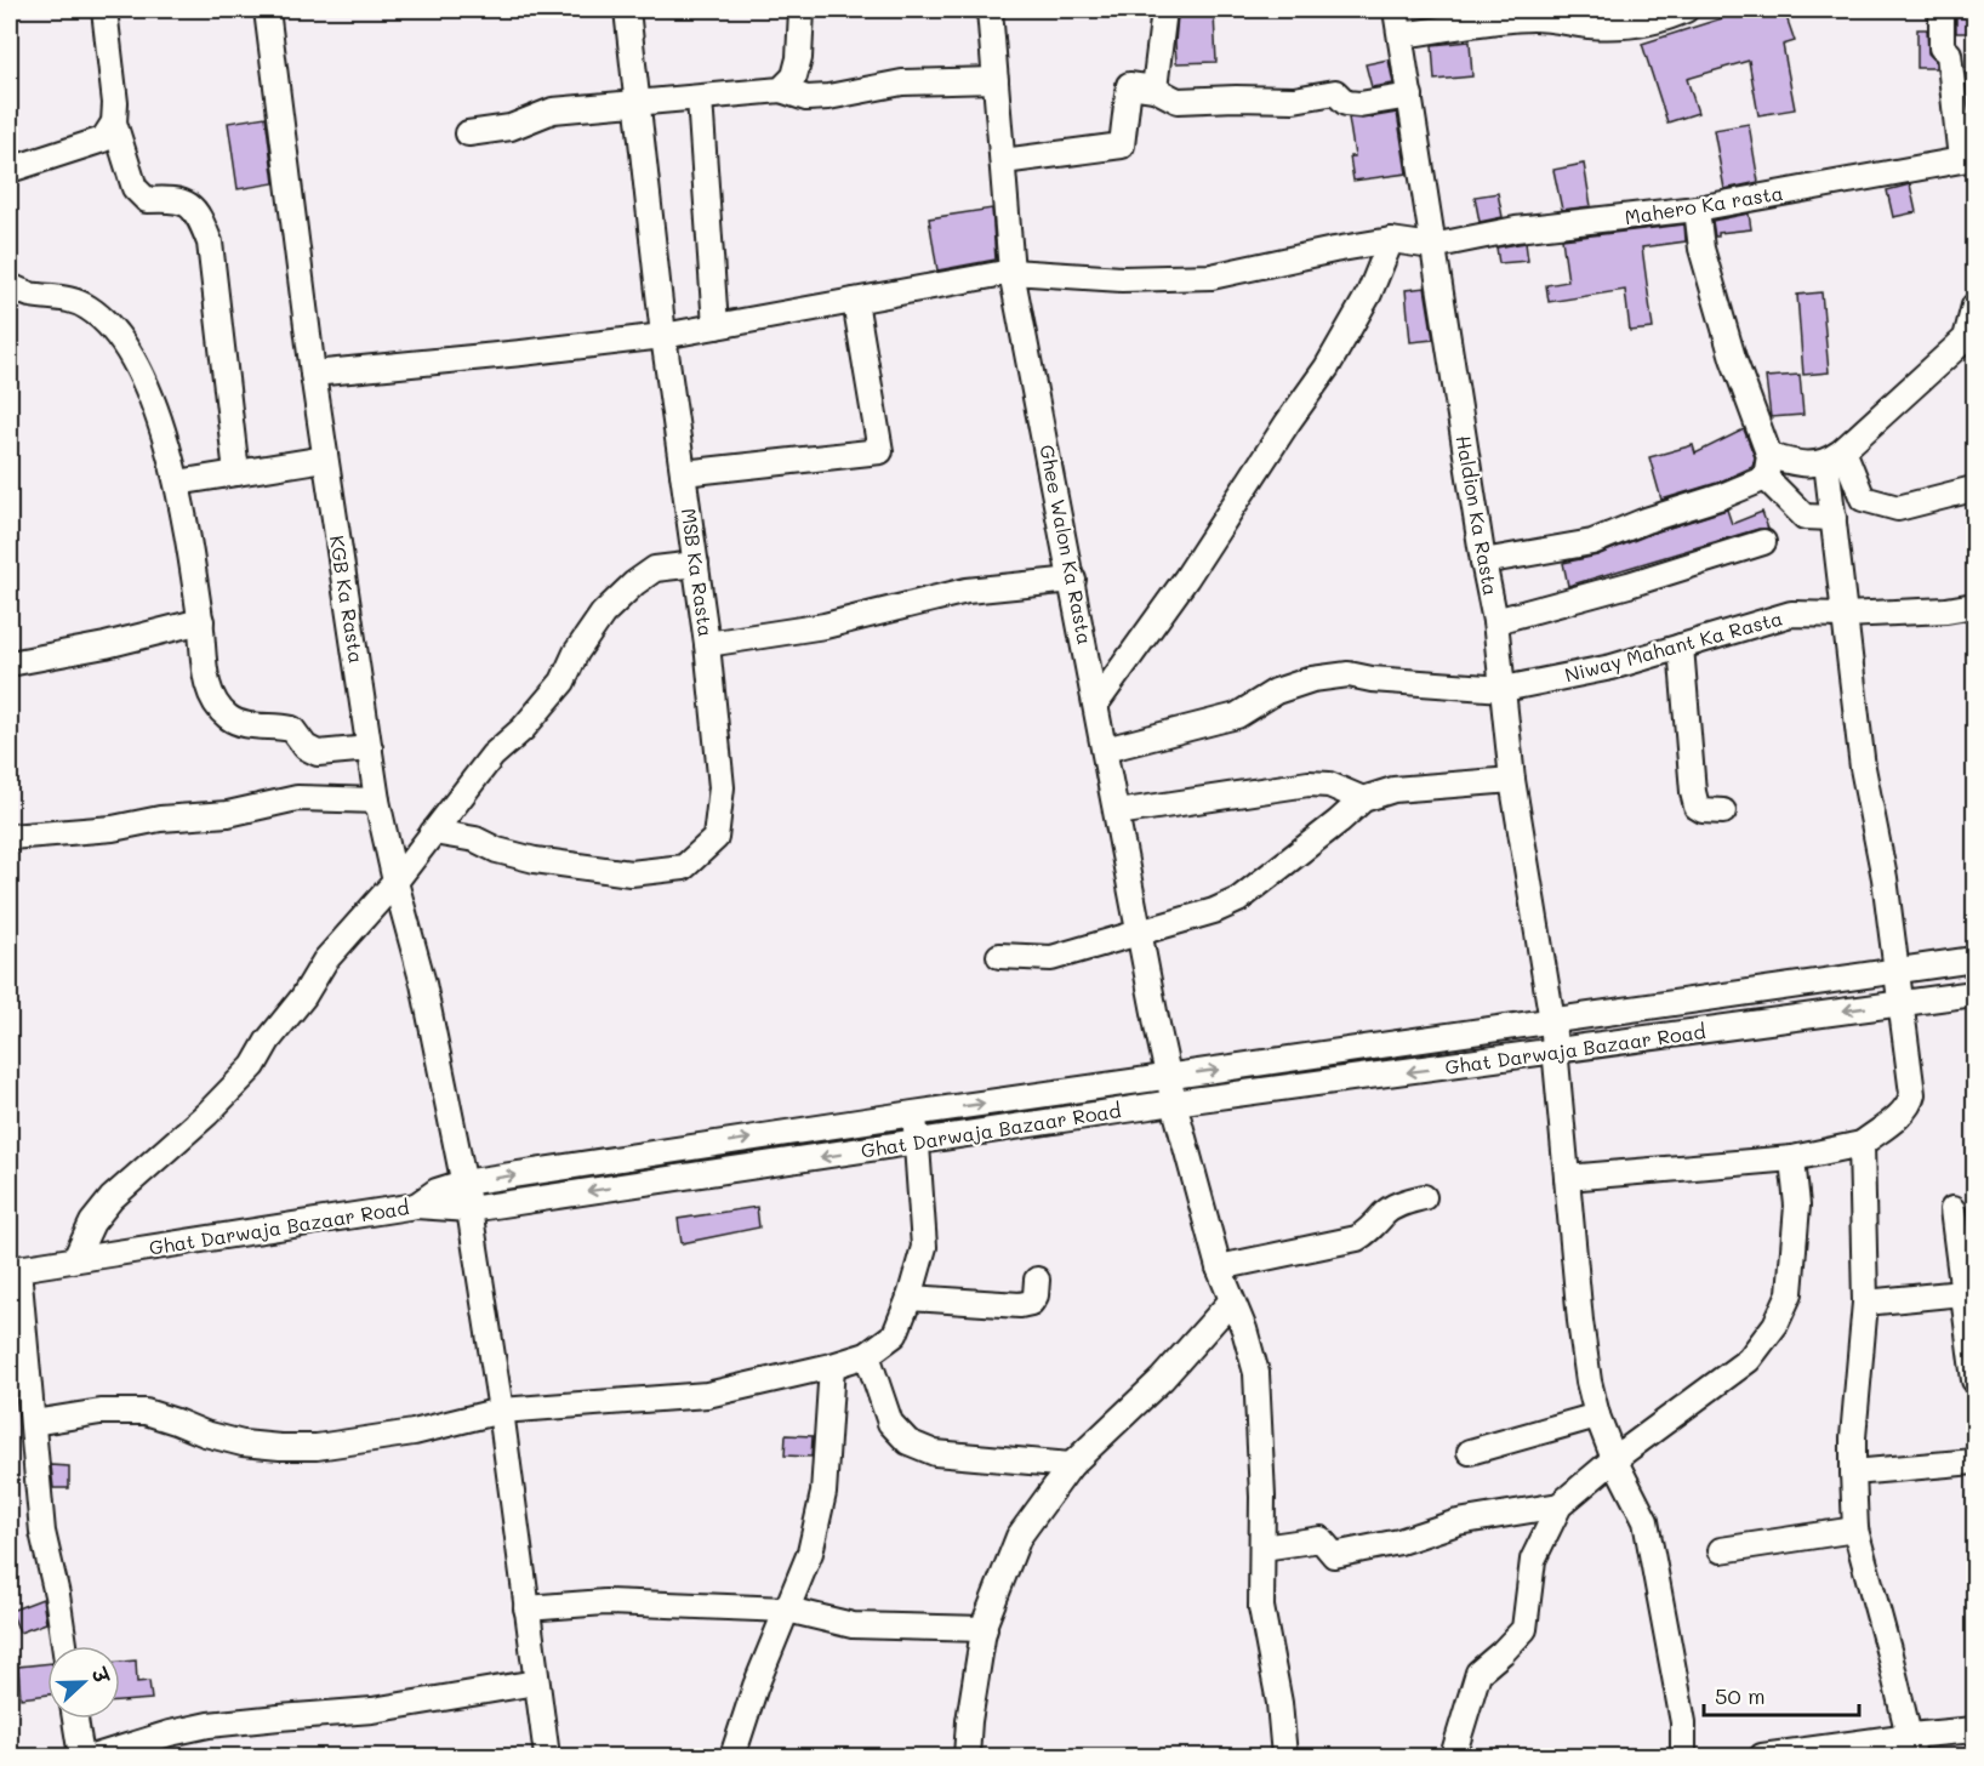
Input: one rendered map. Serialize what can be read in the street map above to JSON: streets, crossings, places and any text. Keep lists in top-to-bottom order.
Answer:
{
  "streets": {
    "street": [
      "Mahero Ka rasta",
      "Haldion Ka Rasta",
      "Ghee Walon Ka Rasta",
      "MSB Ka Rasta",
      "KGB Ka Rasta",
      "Niway Mahant Ka Rasta",
      "Ghat Darwaja Bazaar Road"
    ]
  },
  "crossings": [
    ["Mahero Ka rasta", "Haldion Ka Rasta"],
    ["Mahero Ka rasta", "Ghee Walon Ka Rasta"],
    ["Mahero Ka rasta", "MSB Ka Rasta"],
    ["Mahero Ka rasta", "KGB Ka Rasta"],
    ["Haldion Ka Rasta", "Niway Mahant Ka Rasta"],
    ["Haldion Ka Rasta", "Ghat Darwaja Bazaar Road"],
    ["Ghee Walon Ka Rasta", "Niway Mahant Ka Rasta"],
    ["Ghee Walon Ka Rasta", "Ghat Darwaja Bazaar Road"],
    ["KGB Ka Rasta", "Ghat Darwaja Bazaar Road"]
  ],
  "scale_bar": "50 m",
  "north": "right"
}
